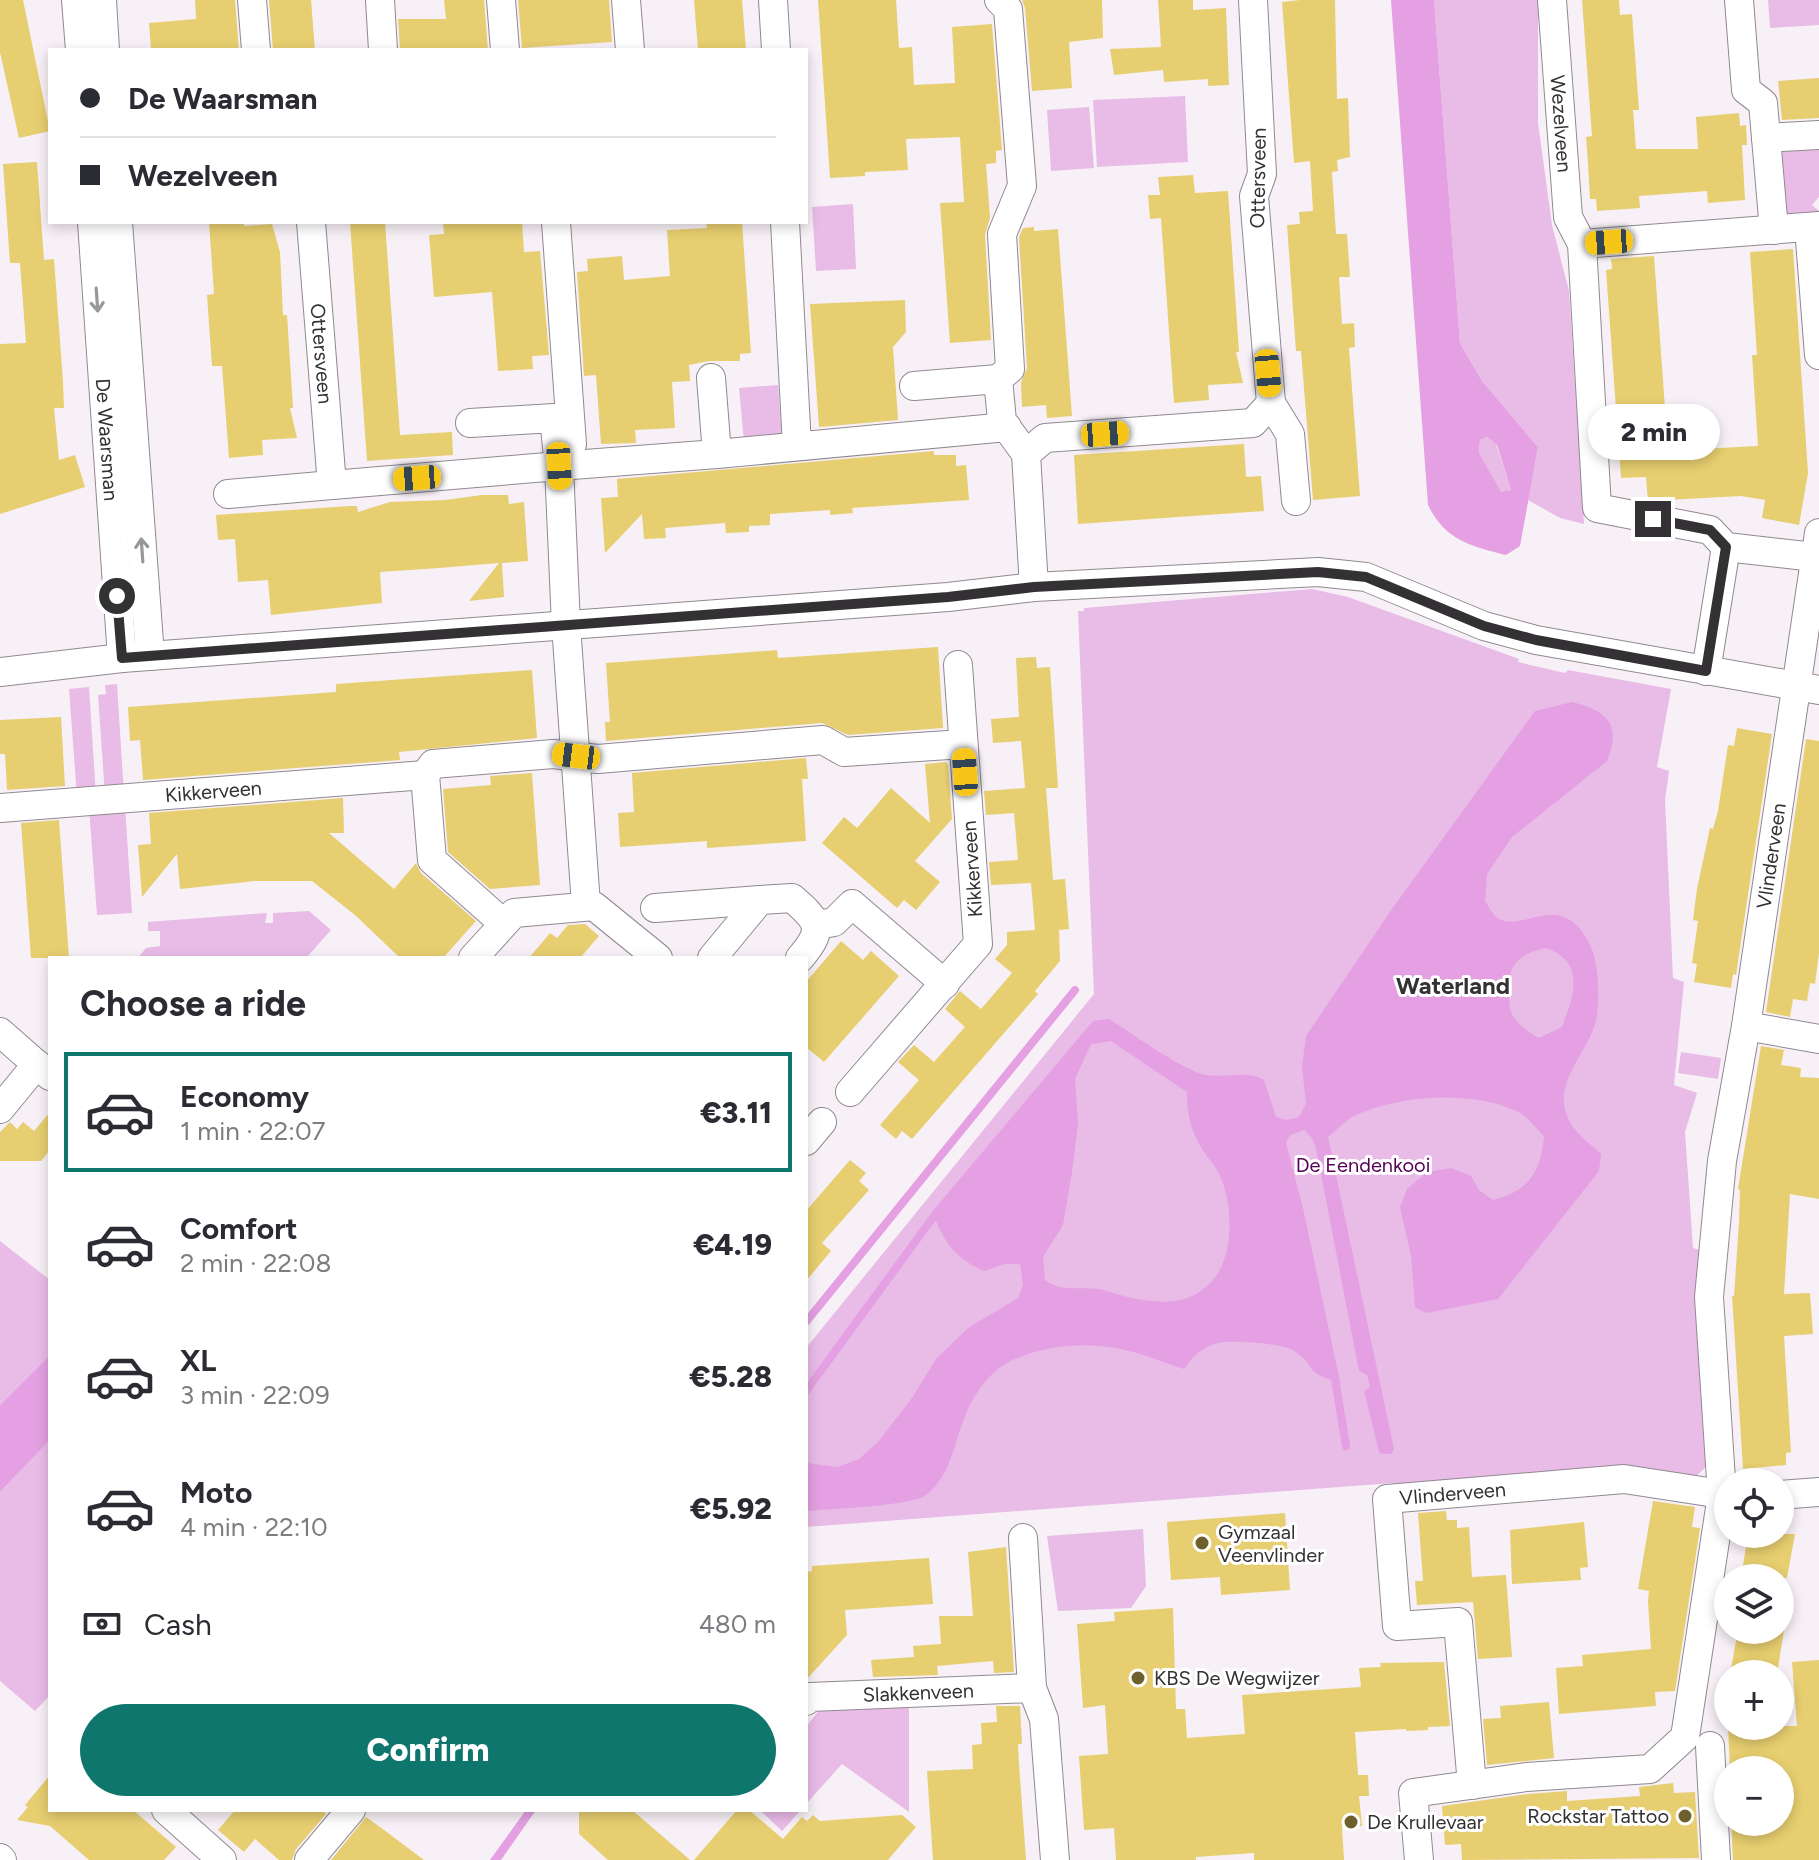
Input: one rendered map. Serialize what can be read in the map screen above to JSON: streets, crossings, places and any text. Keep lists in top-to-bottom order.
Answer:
{
  "streets": {
    "street": [
      "Wezelveen",
      "Ottersveen",
      "De Waarsman",
      "Kikkerveen",
      "Vlinderveen",
      "Slakkenveen"
    ]
  },
  "crossings": [
    ["Wezelveen", "Vlinderveen"]
  ],
  "districts": ["Waterland"],
  "parks": ["De Eendenkooi"],
  "places": [
    "Gymzaal Veenvlinder",
    "KBS De Wegwijzer",
    "Rockstar Tattoo",
    "De Krullevaar"
  ],
  "page": {
    "banner": ["De Waarsman", "Wezelveen"],
    "bubble": "2 min",
    "heading": "Choose a ride",
    "list": [
      {
        "name": "Economy",
        "note": "1 min · 22:07",
        "value": "€3.11"
      },
      {
        "name": "Comfort",
        "note": "2 min · 22:08",
        "value": "€4.19"
      },
      {
        "name": "XL",
        "note": "3 min · 22:09",
        "value": "€5.28"
      },
      {
        "name": "Moto",
        "note": "4 min · 22:10",
        "value": "€5.92"
      }
    ],
    "map_buttons": ["+", "−"],
    "pay": ["Cash", "480 m"],
    "buttons": "Confirm"
  }
}
